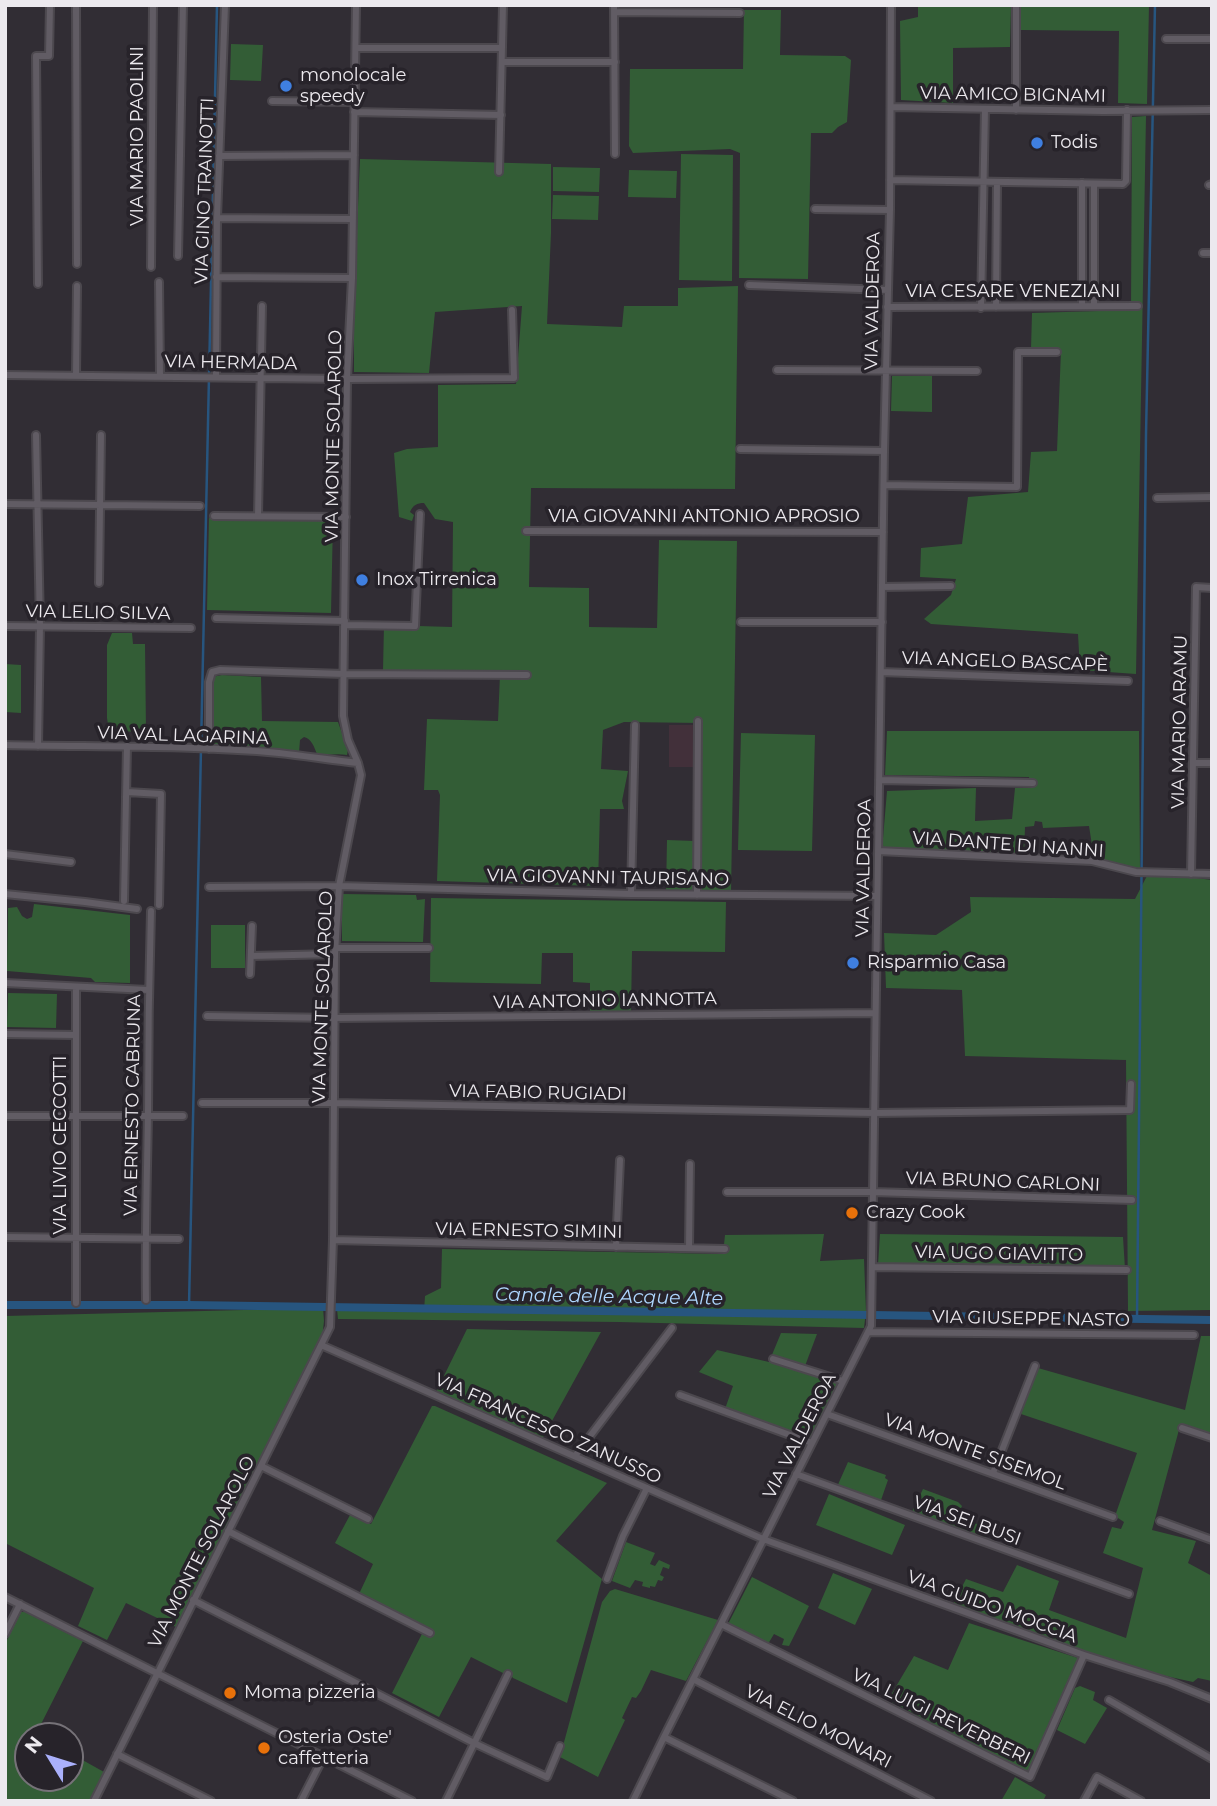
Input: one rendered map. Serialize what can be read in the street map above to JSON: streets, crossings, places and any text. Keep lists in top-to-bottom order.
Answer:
{
  "streets": {
    "street": [
      "VIA AMICO BIGNAMI",
      "VIA MARIO PAOLINI",
      "VIA GINO TRAINOTTI",
      "VIA CESARE VENEZIANI",
      "VIA VALDEROA",
      "VIA HERMADA",
      "VIA MONTE SOLAROLO",
      "VIA GIOVANNI ANTONIO APROSIO",
      "VIA LELIO SILVA",
      "VIA ANGELO BASCAPÈ",
      "VIA MARIO ARAMU",
      "VIA VAL LAGARINA",
      "VIA DANTE DI NANNI",
      "VIA GIOVANNI TAURISANO",
      "VIA ANTONIO IANNOTTA",
      "VIA FABIO RUGIADI",
      "VIA ERNESTO CABRUNA",
      "VIA LIVIO CECCOTTI",
      "VIA BRUNO CARLONI",
      "VIA ERNESTO SIMINI",
      "VIA UGO GIAVITTO",
      "VIA GIUSEPPE NASTO",
      "VIA FRANCESCO ZANUSSO",
      "VIA MONTE SISEMOL",
      "VIA SEI BUSI",
      "VIA GUIDO MOCCIA",
      "VIA LUIGI REVERBERI",
      "VIA ELIO MONARI"
    ]
  },
  "crossings": [
    ["VIA AMICO BIGNAMI", "VIA VALDEROA"],
    ["VIA GINO TRAINOTTI", "VIA HERMADA"],
    ["VIA CESARE VENEZIANI", "VIA VALDEROA"],
    ["VIA VALDEROA", "VIA GIOVANNI ANTONIO APROSIO"],
    ["VIA VALDEROA", "VIA ANGELO BASCAPÈ"],
    ["VIA VALDEROA", "VIA DANTE DI NANNI"],
    ["VIA VALDEROA", "VIA GIOVANNI TAURISANO"],
    ["VIA VALDEROA", "VIA ANTONIO IANNOTTA"],
    ["VIA VALDEROA", "VIA FABIO RUGIADI"],
    ["VIA VALDEROA", "VIA BRUNO CARLONI"],
    ["VIA VALDEROA", "VIA UGO GIAVITTO"],
    ["VIA VALDEROA", "VIA GIUSEPPE NASTO"],
    ["VIA VALDEROA", "VIA FRANCESCO ZANUSSO"],
    ["VIA VALDEROA", "VIA MONTE SISEMOL"],
    ["VIA VALDEROA", "VIA SEI BUSI"],
    ["VIA VALDEROA", "VIA GUIDO MOCCIA"],
    ["VIA VALDEROA", "VIA LUIGI REVERBERI"],
    ["VIA VALDEROA", "VIA ELIO MONARI"],
    ["VIA HERMADA", "VIA MONTE SOLAROLO"],
    ["VIA MONTE SOLAROLO", "VIA VAL LAGARINA"],
    ["VIA MONTE SOLAROLO", "VIA GIOVANNI TAURISANO"],
    ["VIA MONTE SOLAROLO", "VIA ANTONIO IANNOTTA"],
    ["VIA MONTE SOLAROLO", "VIA FABIO RUGIADI"],
    ["VIA MONTE SOLAROLO", "VIA ERNESTO SIMINI"],
    ["VIA MONTE SOLAROLO", "VIA FRANCESCO ZANUSSO"],
    ["VIA MARIO ARAMU", "VIA DANTE DI NANNI"],
    ["VIA FRANCESCO ZANUSSO", "VIA GUIDO MOCCIA"],
    ["VIA GUIDO MOCCIA", "VIA LUIGI REVERBERI"]
  ],
  "water": ["Canale delle Acque Alte"],
  "places": [
    "monolocale speedy",
    "Todis",
    "Inox Tirrenica",
    "Risparmio Casa",
    "Crazy Cook",
    "Moma pizzeria",
    "Osteria Oste' caffetteria"
  ],
  "north": "top left"
}
